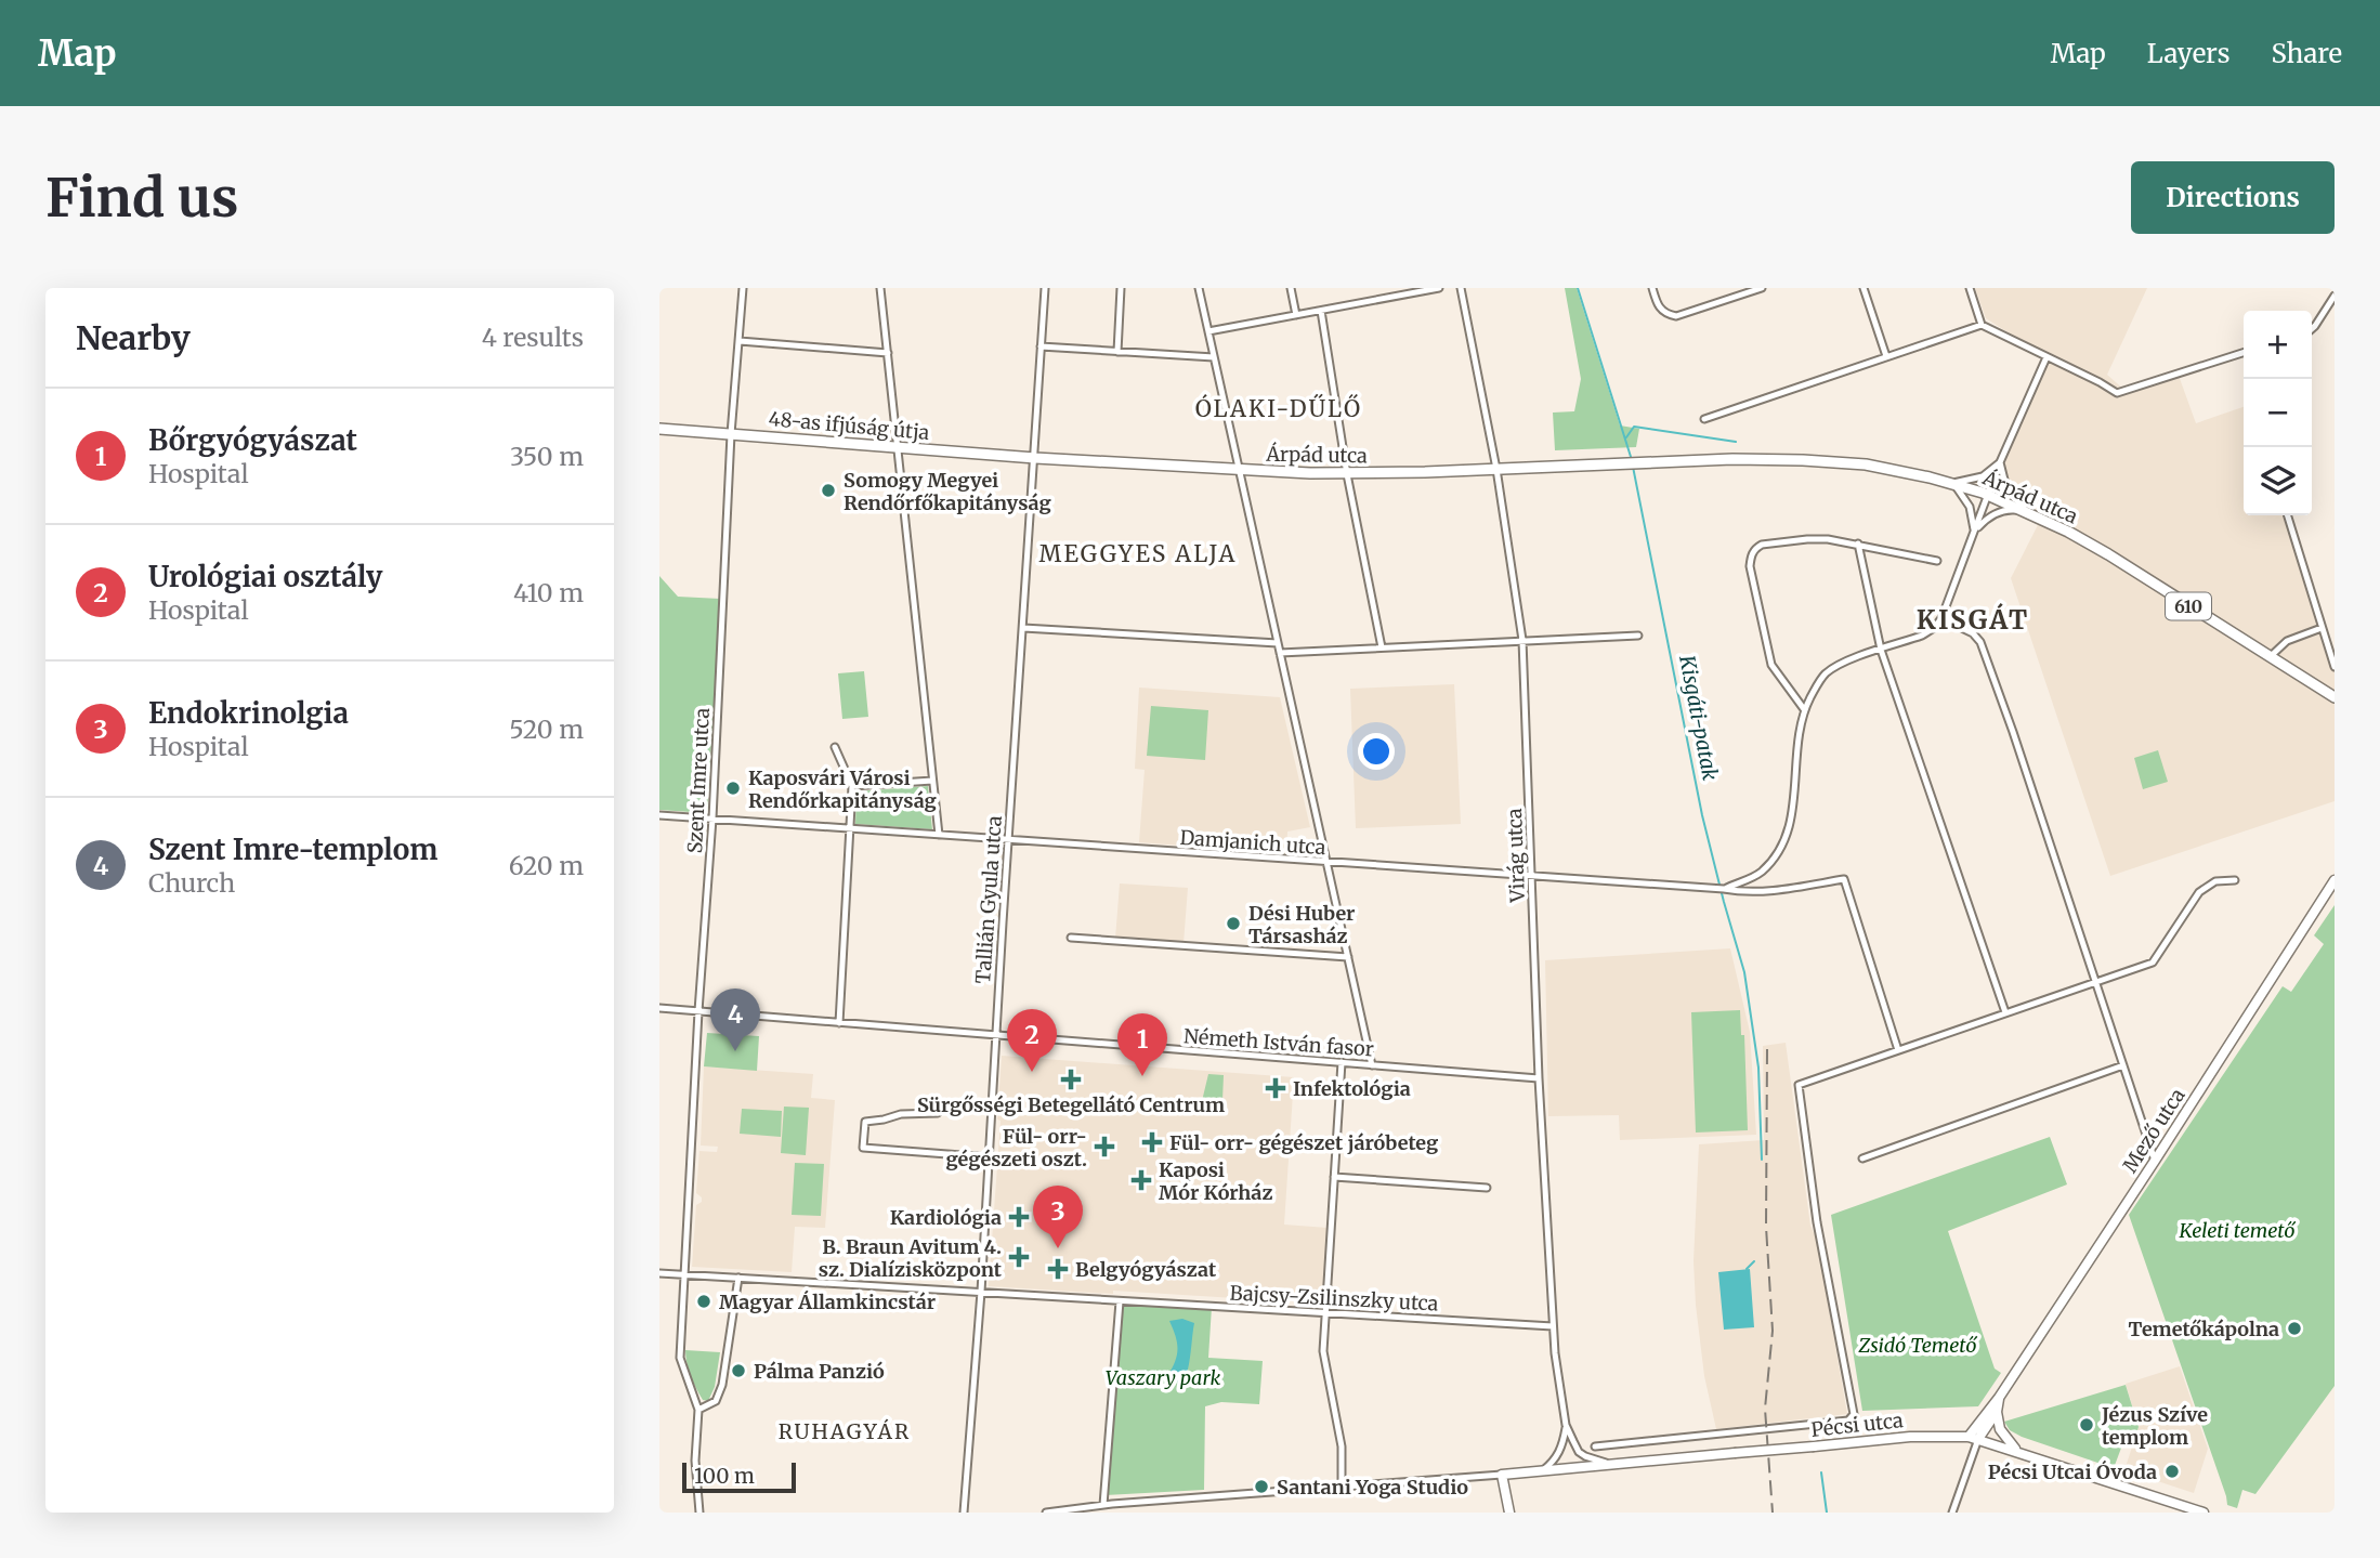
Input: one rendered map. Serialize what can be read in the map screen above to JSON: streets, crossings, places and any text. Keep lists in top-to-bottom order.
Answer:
{
  "streets": {
    "main road": ["48-as ifjúság útja", "Árpád utca", "610"],
    "street": [
      "Szent Imre utca",
      "Damjanich utca",
      "Virág utca",
      "Tallián Gyula utca",
      "Németh István fasor",
      "Mező utca",
      "Bajcsy-Zsilinszky utca",
      "Pécsi utca"
    ]
  },
  "crossings": [
    ["48-as ifjúság útja", "Árpád utca"],
    ["48-as ifjúság útja", "Szent Imre utca"],
    ["48-as ifjúság útja", "Tallián Gyula utca"],
    ["Árpád utca", "Virág utca"],
    ["Árpád utca", "Tallián Gyula utca"],
    ["Szent Imre utca", "Damjanich utca"],
    ["Szent Imre utca", "Németh István fasor"],
    ["Szent Imre utca", "Bajcsy-Zsilinszky utca"],
    ["Damjanich utca", "Virág utca"],
    ["Damjanich utca", "Tallián Gyula utca"],
    ["Virág utca", "Németh István fasor"],
    ["Virág utca", "Bajcsy-Zsilinszky utca"],
    ["Virág utca", "Pécsi utca"],
    ["Tallián Gyula utca", "Németh István fasor"],
    ["Tallián Gyula utca", "Bajcsy-Zsilinszky utca"],
    ["Mező utca", "Pécsi utca"]
  ],
  "districts": [
    "ÓLAKI-DŰLŐ",
    "MEGGYES ALJA",
    "KISGÁT",
    "RUHAGYÁR"
  ],
  "water": ["Kisgáti-patak"],
  "parks": ["Keleti temető", "Zsidó Temető", "Vaszary park"],
  "places": {
    "other": [
      "Somogy Megyei Rendőrfőkapitányság",
      "Kaposvári Városi Rendőrkapitányság",
      "Dési Huber Társasház",
      "Magyar Államkincstár",
      "Temetőkápolna",
      "Pálma Panzió",
      "Jézus Szíve templom",
      "Pécsi Utcai Óvoda",
      "Santani Yoga Studio"
    ],
    "health": [
      "Sürgősségi Betegellátó Centrum",
      "Infektológia",
      "Fül- orr- gégészet járóbeteg",
      "Fül- orr- gégészeti oszt.",
      "Kaposi Mór Kórház",
      "Kardiológia",
      "B. Braun Avitum 4. sz. Dialízisközpont",
      "Belgyógyászat"
    ]
  },
  "scale_bar": "100 m",
  "page": {
    "header": "Map",
    "nav": ["Map", "Layers", "Share"],
    "buttons": "Directions",
    "title": "Find us",
    "heading": ["Nearby", "4 results"],
    "map_buttons": ["+", "−"],
    "list": [
      {
        "mark": "1",
        "name": "Bőrgyógyászat",
        "note": "Hospital",
        "value": "350 m"
      },
      {
        "mark": "2",
        "name": "Urológiai osztály",
        "note": "Hospital",
        "value": "410 m"
      },
      {
        "mark": "3",
        "name": "Endokrinolgia",
        "note": "Hospital",
        "value": "520 m"
      },
      {
        "mark": "4",
        "name": "Szent Imre-templom",
        "note": "Church",
        "value": "620 m"
      }
    ],
    "pins": [
      "4",
      "2",
      "1",
      "3"
    ],
    "scale": "100 m"
  }
}
